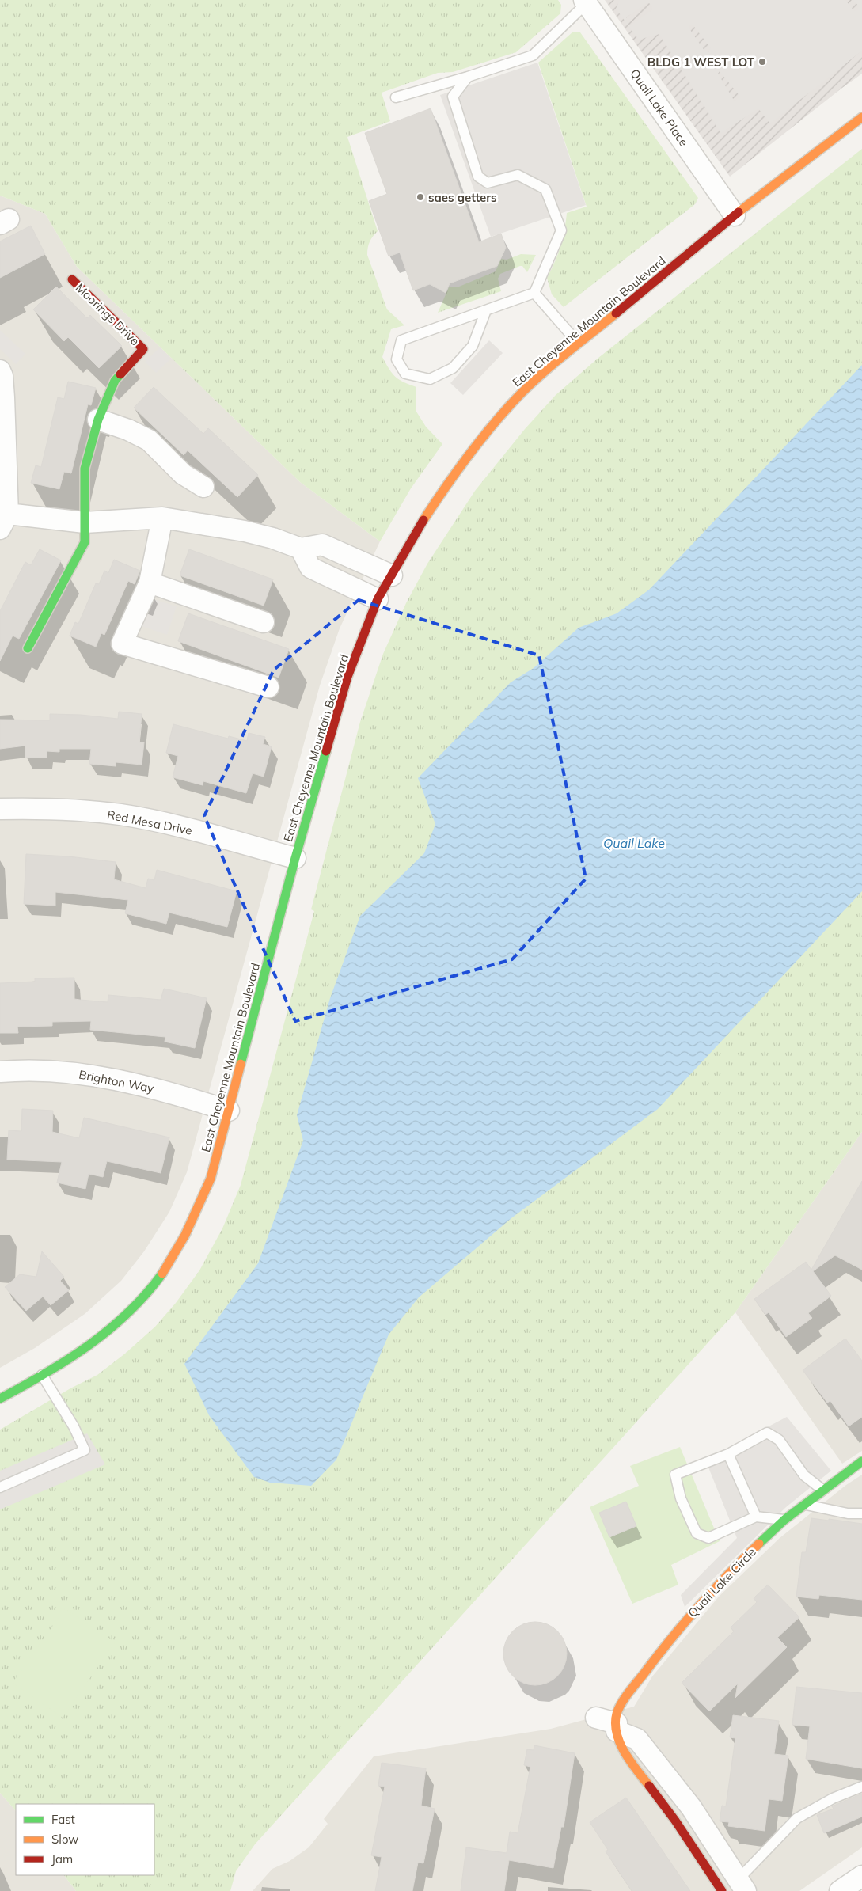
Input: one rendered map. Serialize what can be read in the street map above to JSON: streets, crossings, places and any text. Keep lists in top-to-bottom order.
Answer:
{
  "streets": {
    "street": [
      "Quail Lake Place",
      "Moorings Drive",
      "East Cheyenne Mountain Boulevard",
      "Red Mesa Drive",
      "Brighton Way",
      "Quail Lake Circle"
    ]
  },
  "crossings": [
    ["Quail Lake Place", "East Cheyenne Mountain Boulevard"],
    ["East Cheyenne Mountain Boulevard", "Red Mesa Drive"],
    ["East Cheyenne Mountain Boulevard", "Brighton Way"]
  ],
  "water": ["Quail Lake"],
  "places": ["BLDG 1 WEST LOT", "saes getters"],
  "legend": ["Fast", "Slow", "Jam"]
}
